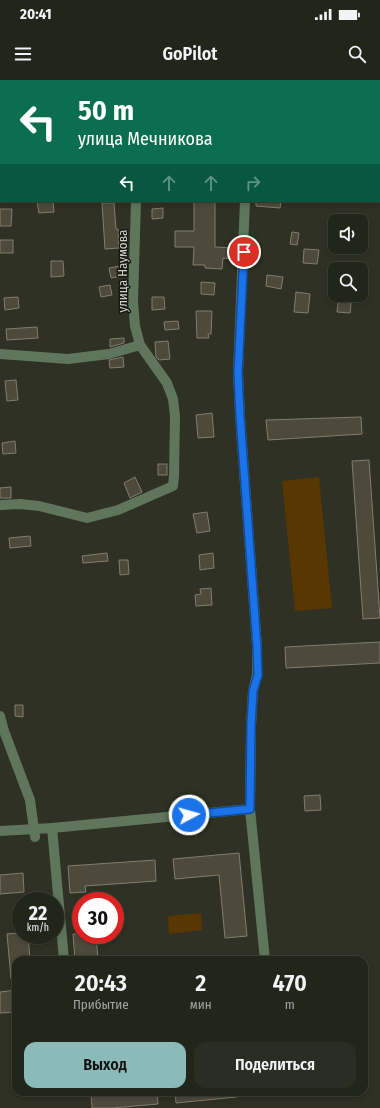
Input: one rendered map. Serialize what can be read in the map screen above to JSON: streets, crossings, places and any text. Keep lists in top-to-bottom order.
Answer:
{
  "streets": {
    "street": ["улица Наумова"]
  },
  "page": {
    "status": "20:41",
    "header": "GoPilot",
    "turn": ["50 m", "улица Мечникова"],
    "speed": "22 km/h",
    "limit": "30",
    "eta": [
      "20:43",
      "Прибытие",
      "2",
      "мин",
      "470",
      "m"
    ],
    "buttons": ["Выход", "Поделиться"]
  }
}
